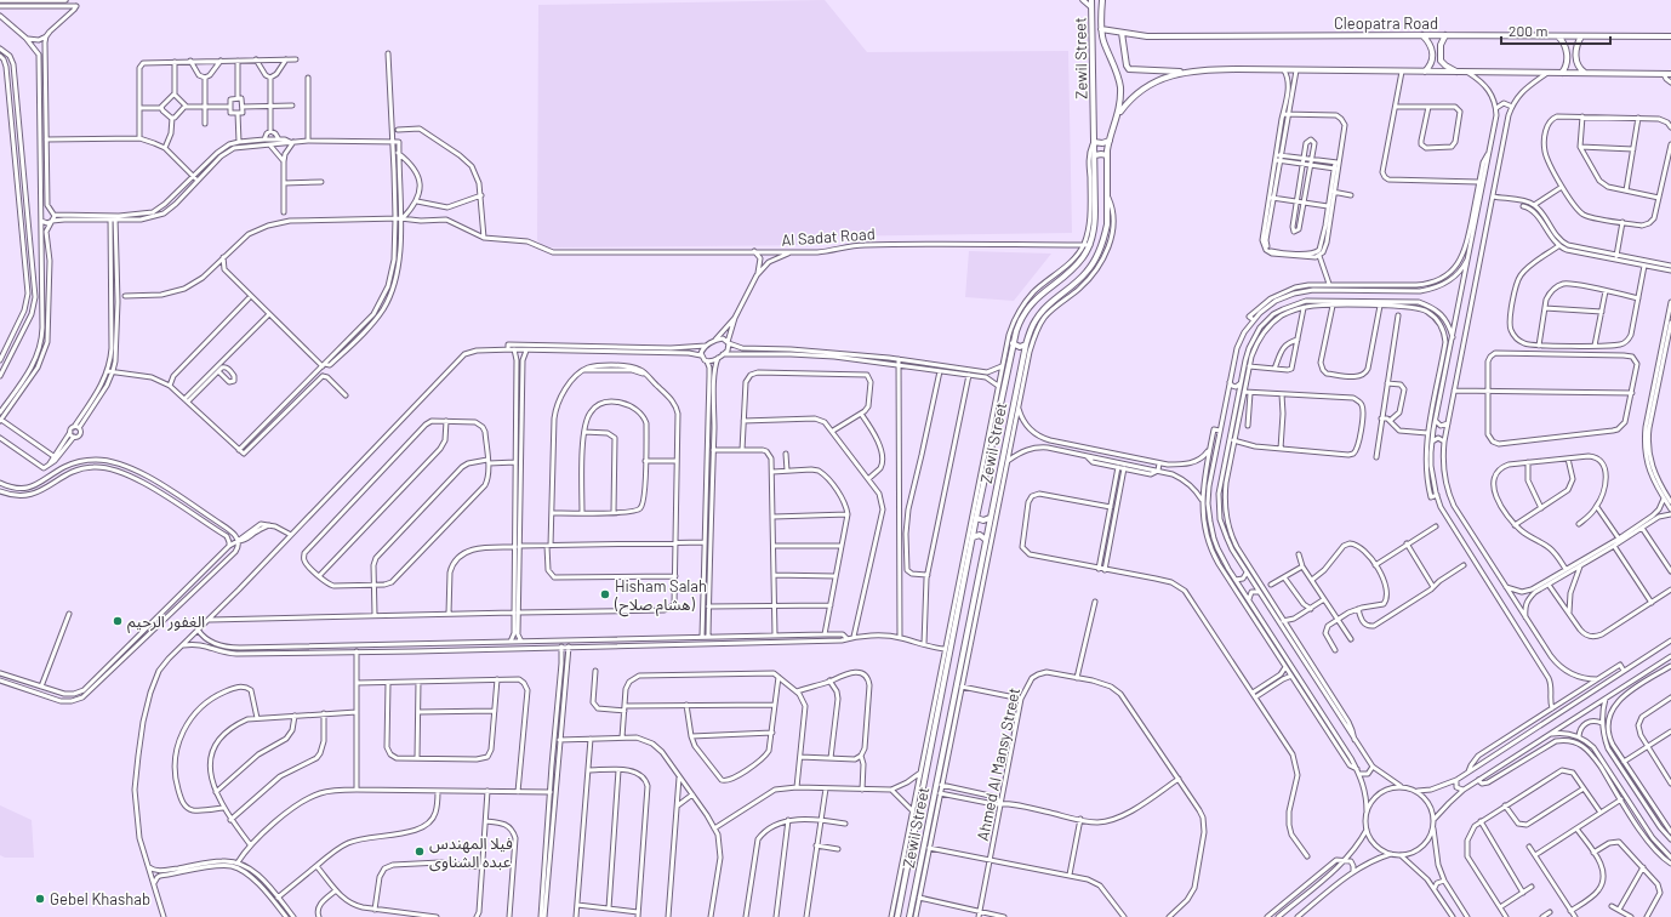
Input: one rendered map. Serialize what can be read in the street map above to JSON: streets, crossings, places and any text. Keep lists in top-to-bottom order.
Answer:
{
  "streets": {
    "main road": ["Cleopatra Road", "Zewil Street"],
    "street": ["Al Sadat Road", "Ahmed Al Mansy Street"]
  },
  "crossings": [
    ["Cleopatra Road", "Zewil Street"],
    ["Zewil Street", "Al Sadat Road"]
  ],
  "places": [
    "Hisham Salah (هشام صلاح)",
    "الغفور الرحيم",
    "فيلا المهندس عبده الشناوى",
    "Gebel Khashab"
  ],
  "scale_bar": "200 m"
}
